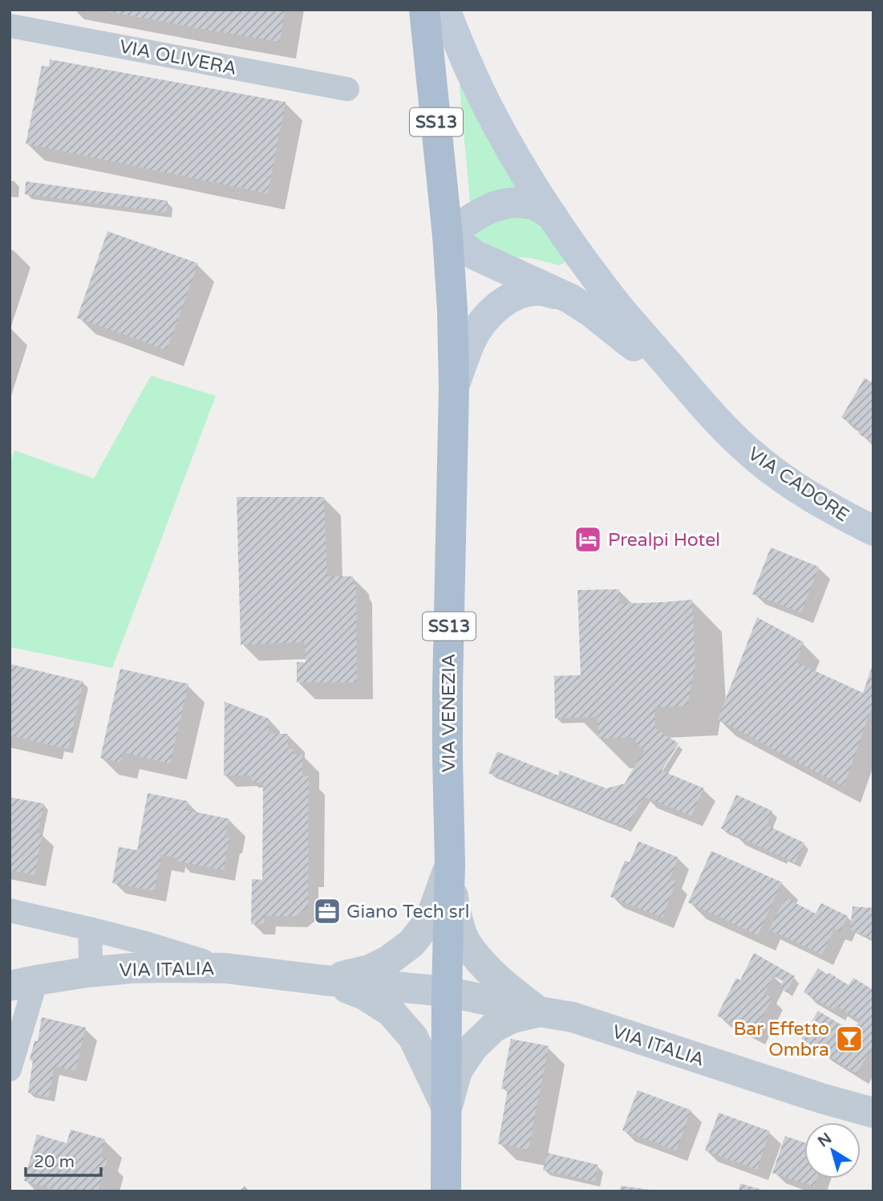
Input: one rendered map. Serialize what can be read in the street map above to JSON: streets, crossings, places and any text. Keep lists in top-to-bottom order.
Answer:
{
  "streets": {
    "main road": ["SS13", "VIA CADORE", "VIA VENEZIA"],
    "street": ["VIA OLIVERA", "VIA ITALIA"]
  },
  "crossings": [
    ["SS13", "VIA VENEZIA"],
    ["VIA VENEZIA", "VIA ITALIA"]
  ],
  "places": {
    "hotel": ["Prealpi Hotel"],
    "office": ["Giano Tech srl"],
    "bar": ["Bar Effetto Ombra"]
  },
  "scale_bar": "20 m",
  "north": "top left"
}
